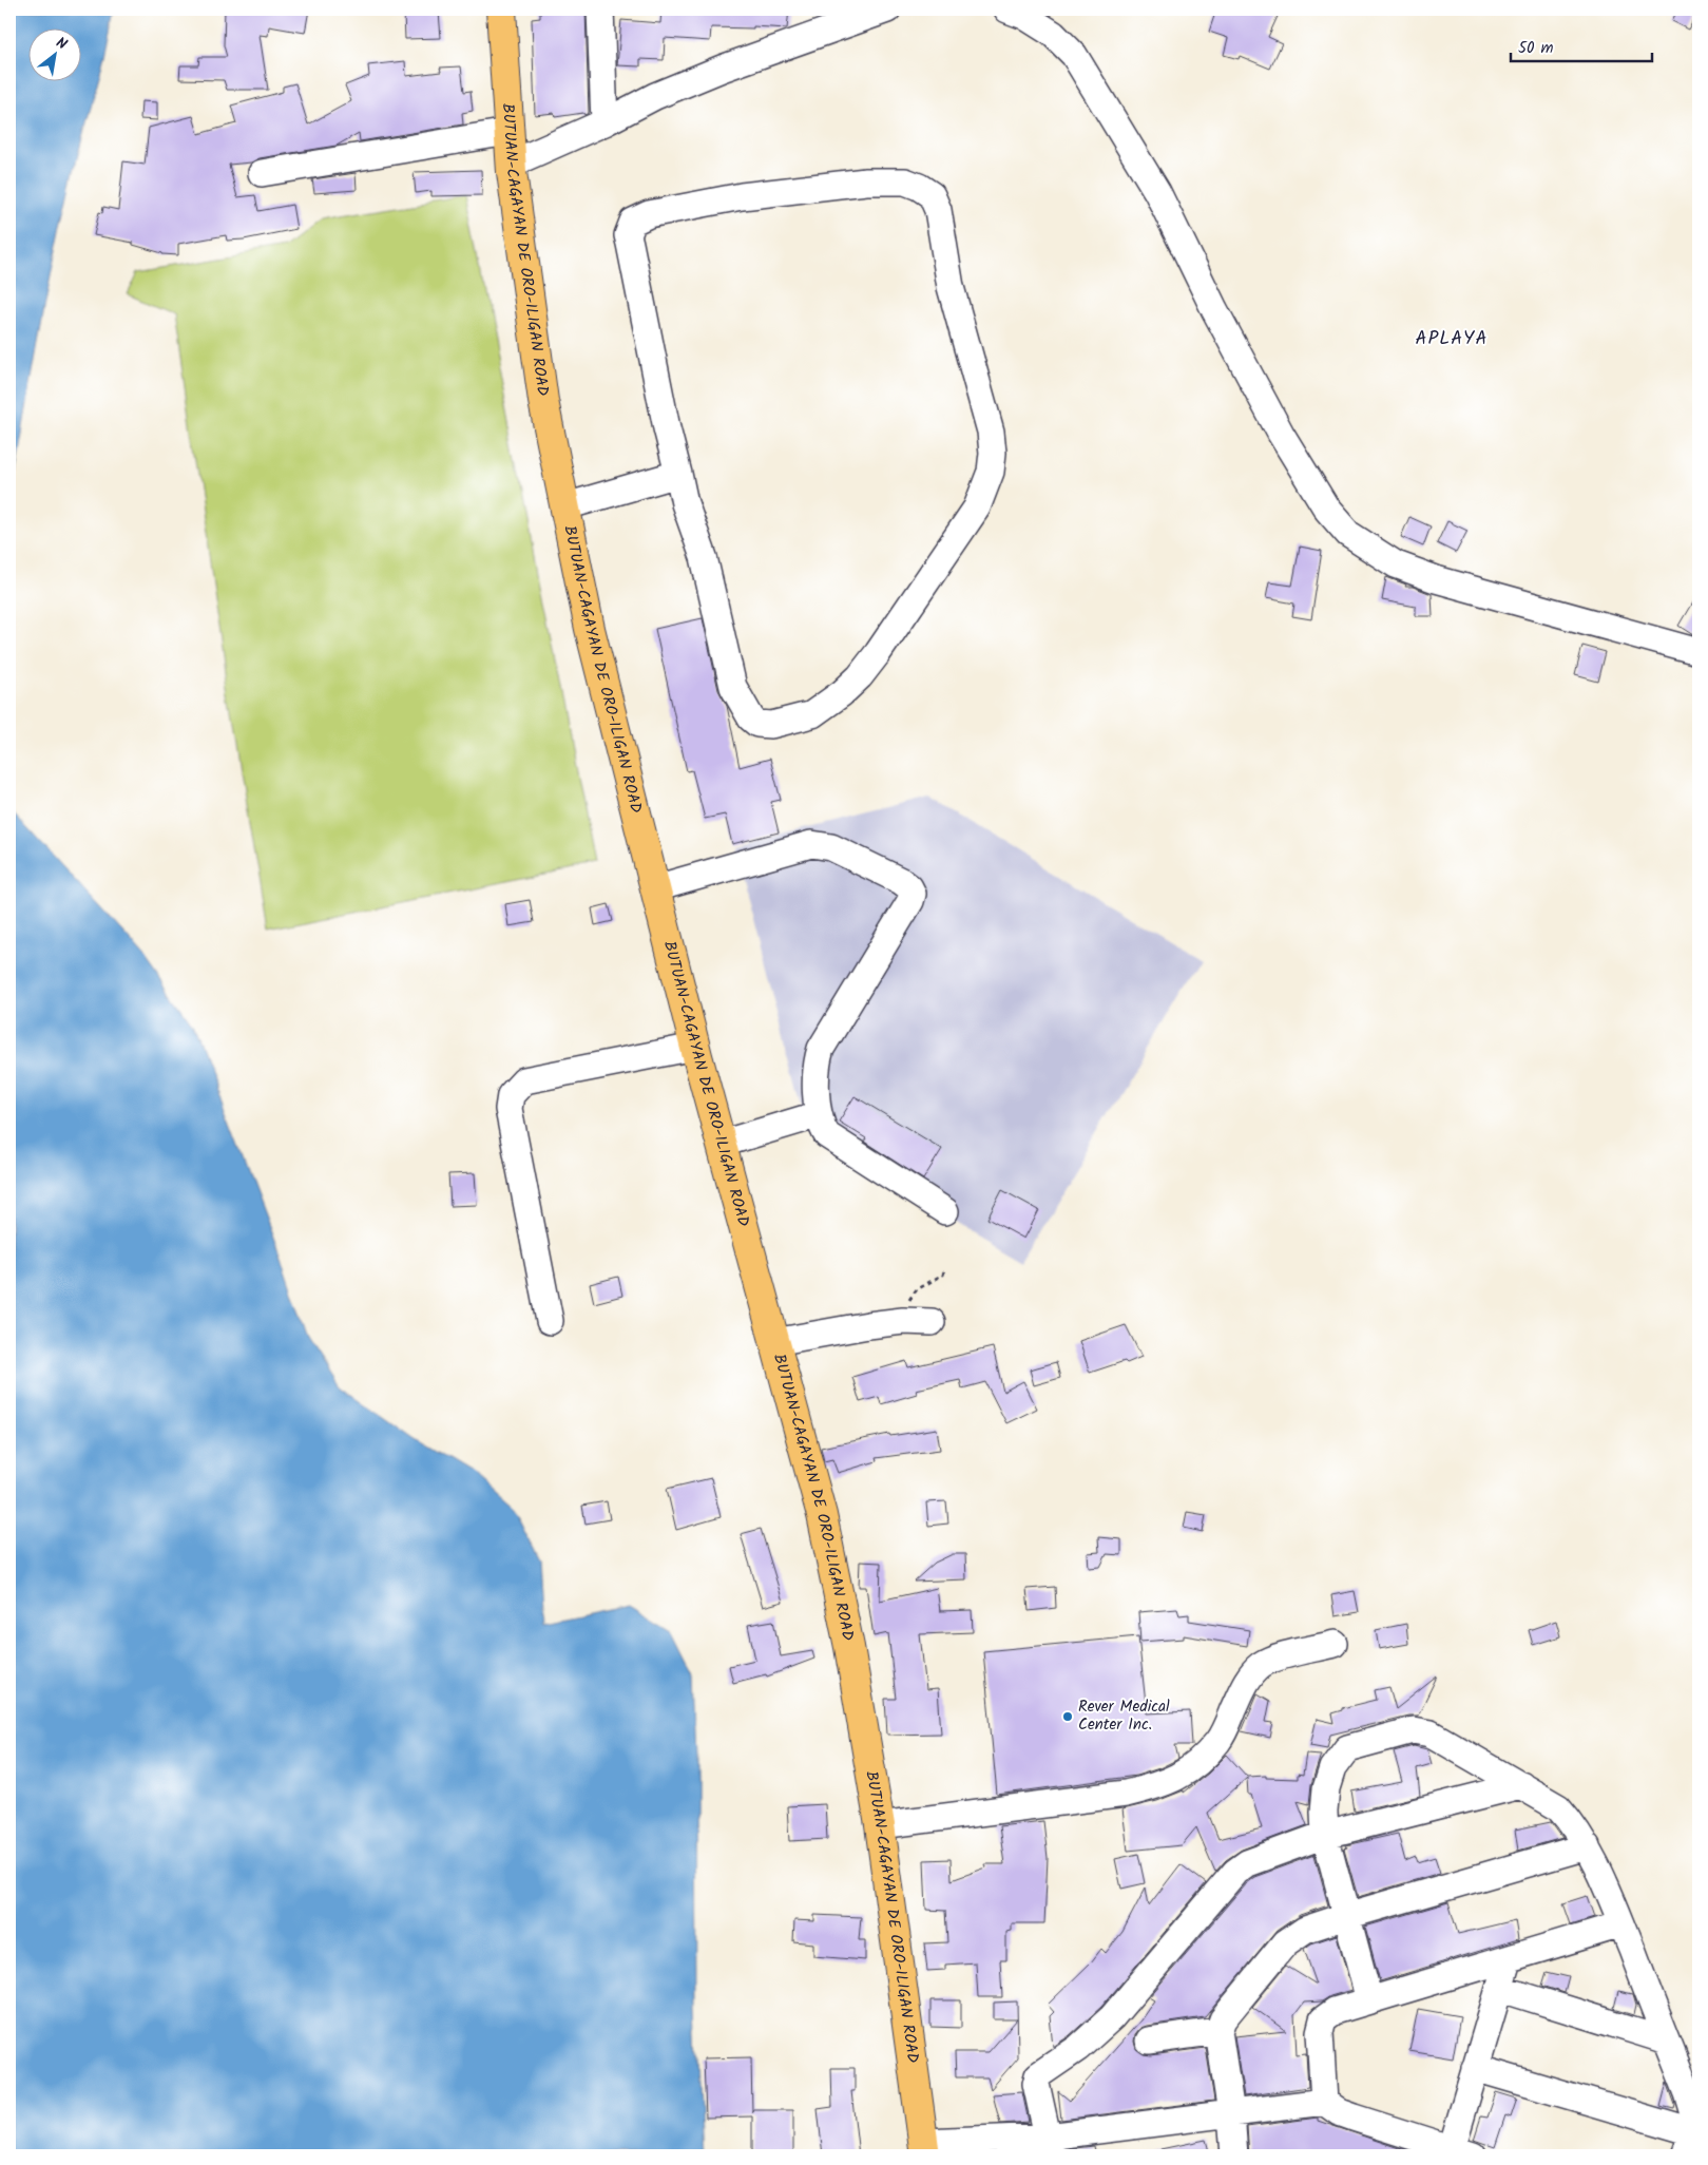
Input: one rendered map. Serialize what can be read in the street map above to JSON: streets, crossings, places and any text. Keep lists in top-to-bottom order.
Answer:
{
  "streets": {
    "highway": ["BUTUAN-CAGAYAN DE ORO-ILIGAN ROAD"]
  },
  "districts": ["APLAYA"],
  "places": ["Rever Medical Center Inc."],
  "scale_bar": "50 m",
  "north": "top right"
}
